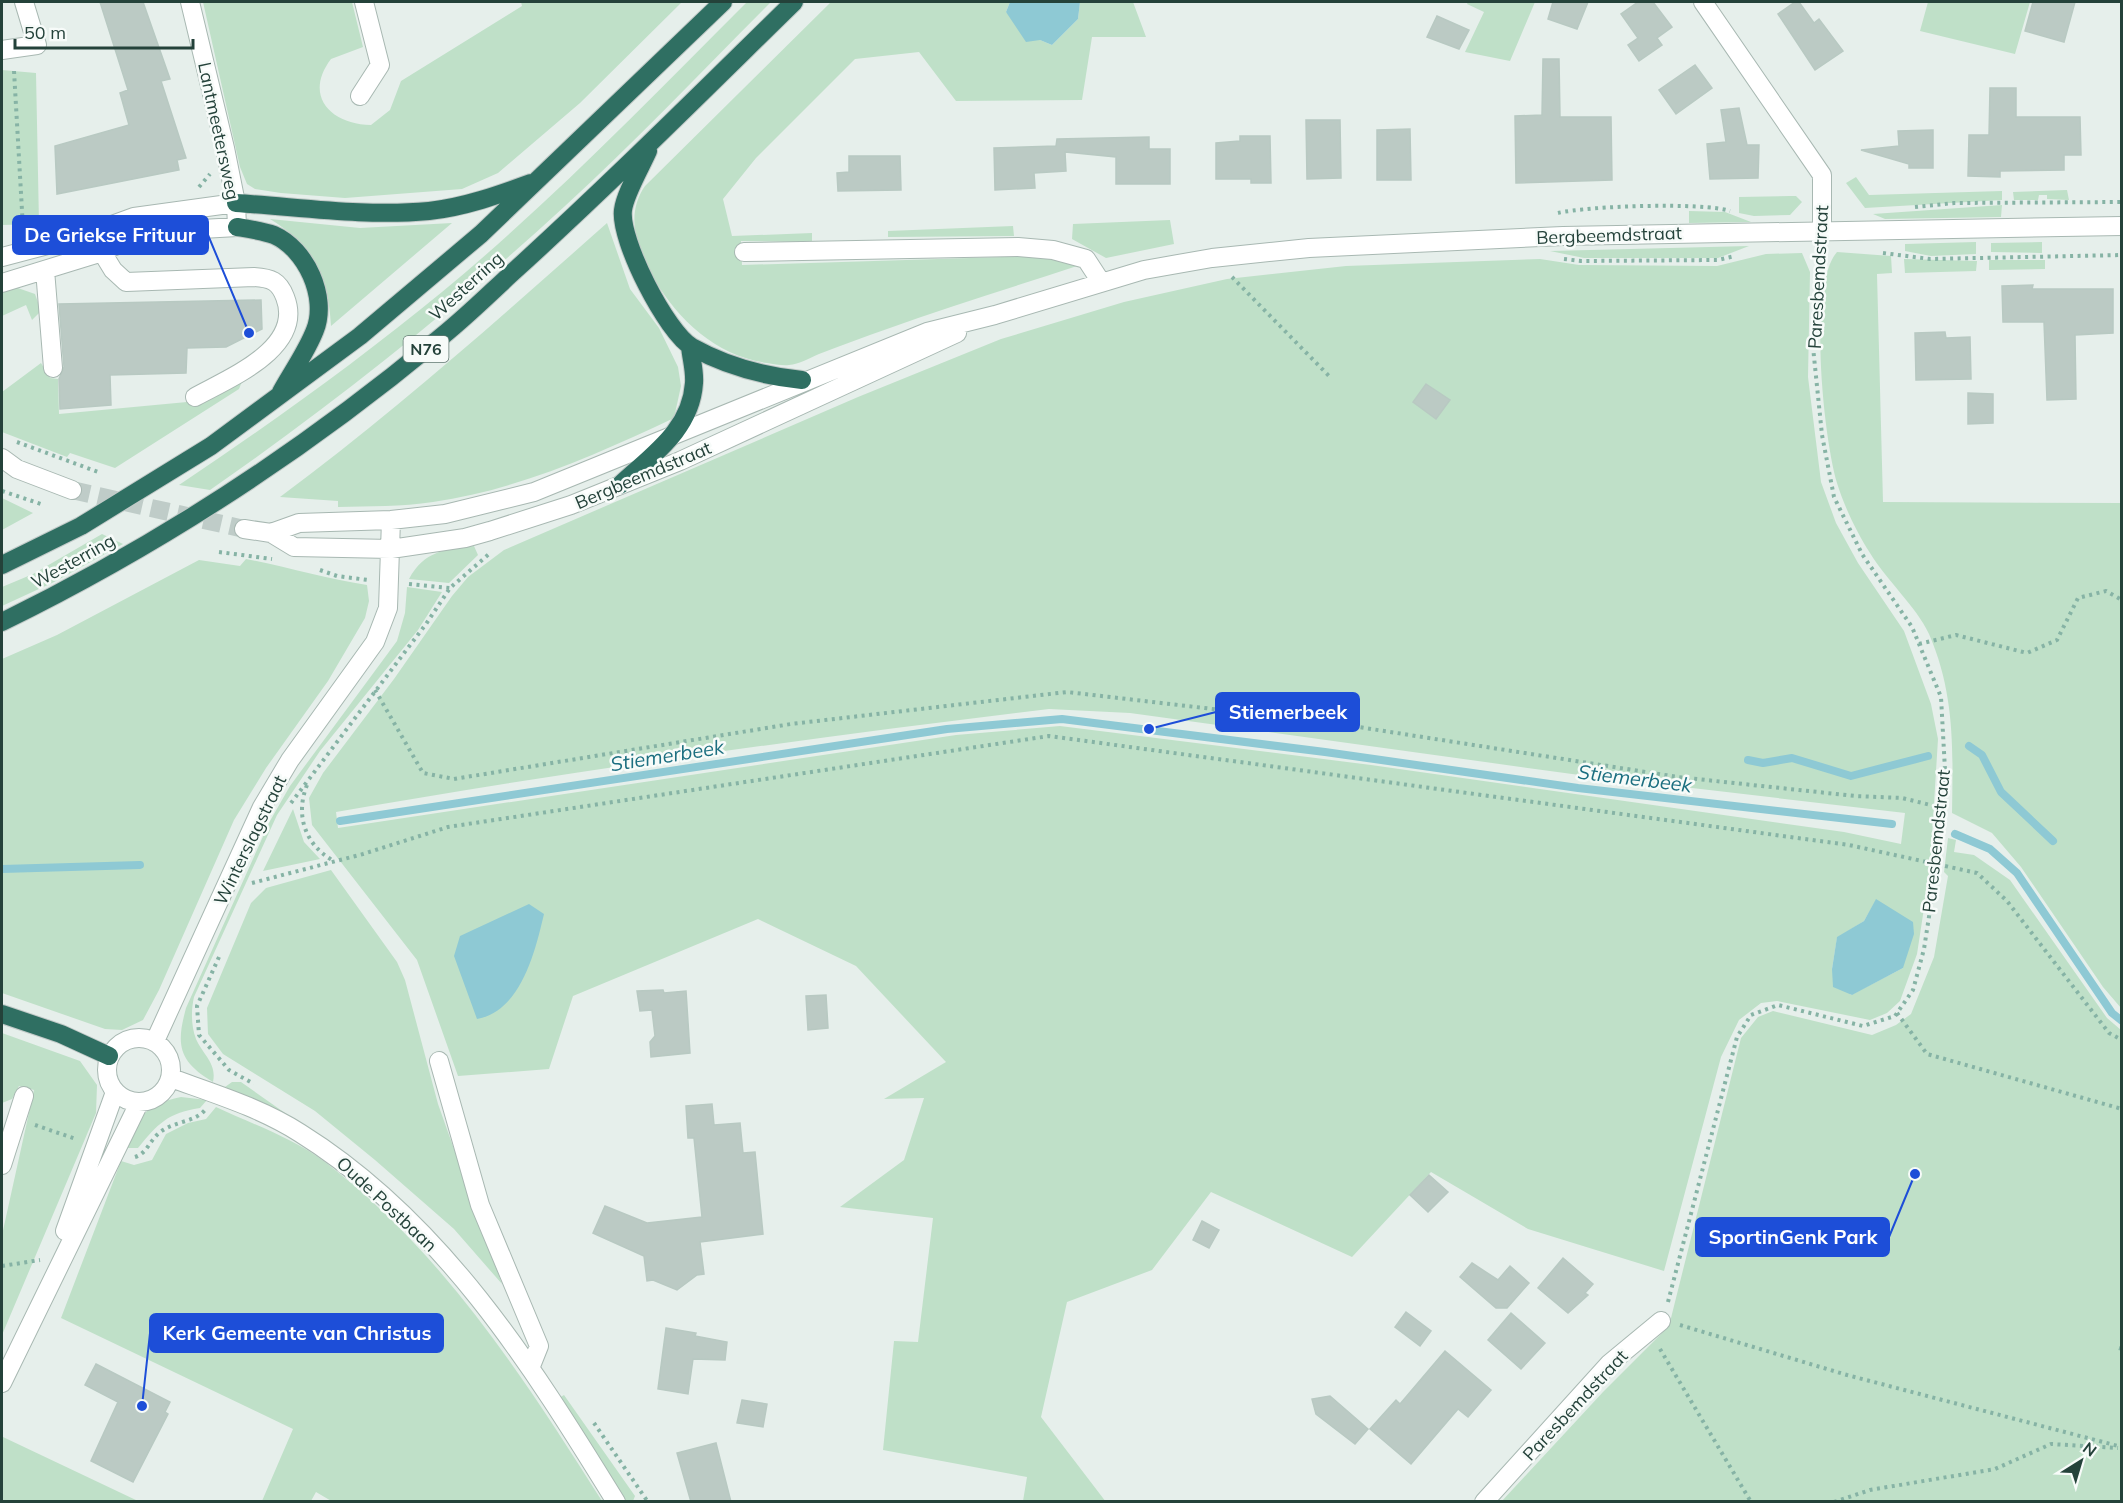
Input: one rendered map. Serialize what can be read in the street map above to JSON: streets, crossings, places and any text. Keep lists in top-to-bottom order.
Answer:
{
  "streets": {
    "highway": ["Westerring", "N76"],
    "street": [
      "Lantmeetersweg",
      "Bergbeemdstraat",
      "Paresbemdstraat",
      "Winterslagstraat",
      "Oude Postbaan"
    ]
  },
  "crossings": [
    ["Bergbeemdstraat", "Paresbemdstraat"],
    ["Bergbeemdstraat", "Winterslagstraat"],
    ["Winterslagstraat", "Oude Postbaan"]
  ],
  "water": ["Stiemerbeek"],
  "places": [
    "De Griekse Frituur",
    "Stiemerbeek",
    "SportinGenk Park",
    "Kerk Gemeente van Christus"
  ],
  "scale_bar": "50 m",
  "north": "top right"
}
